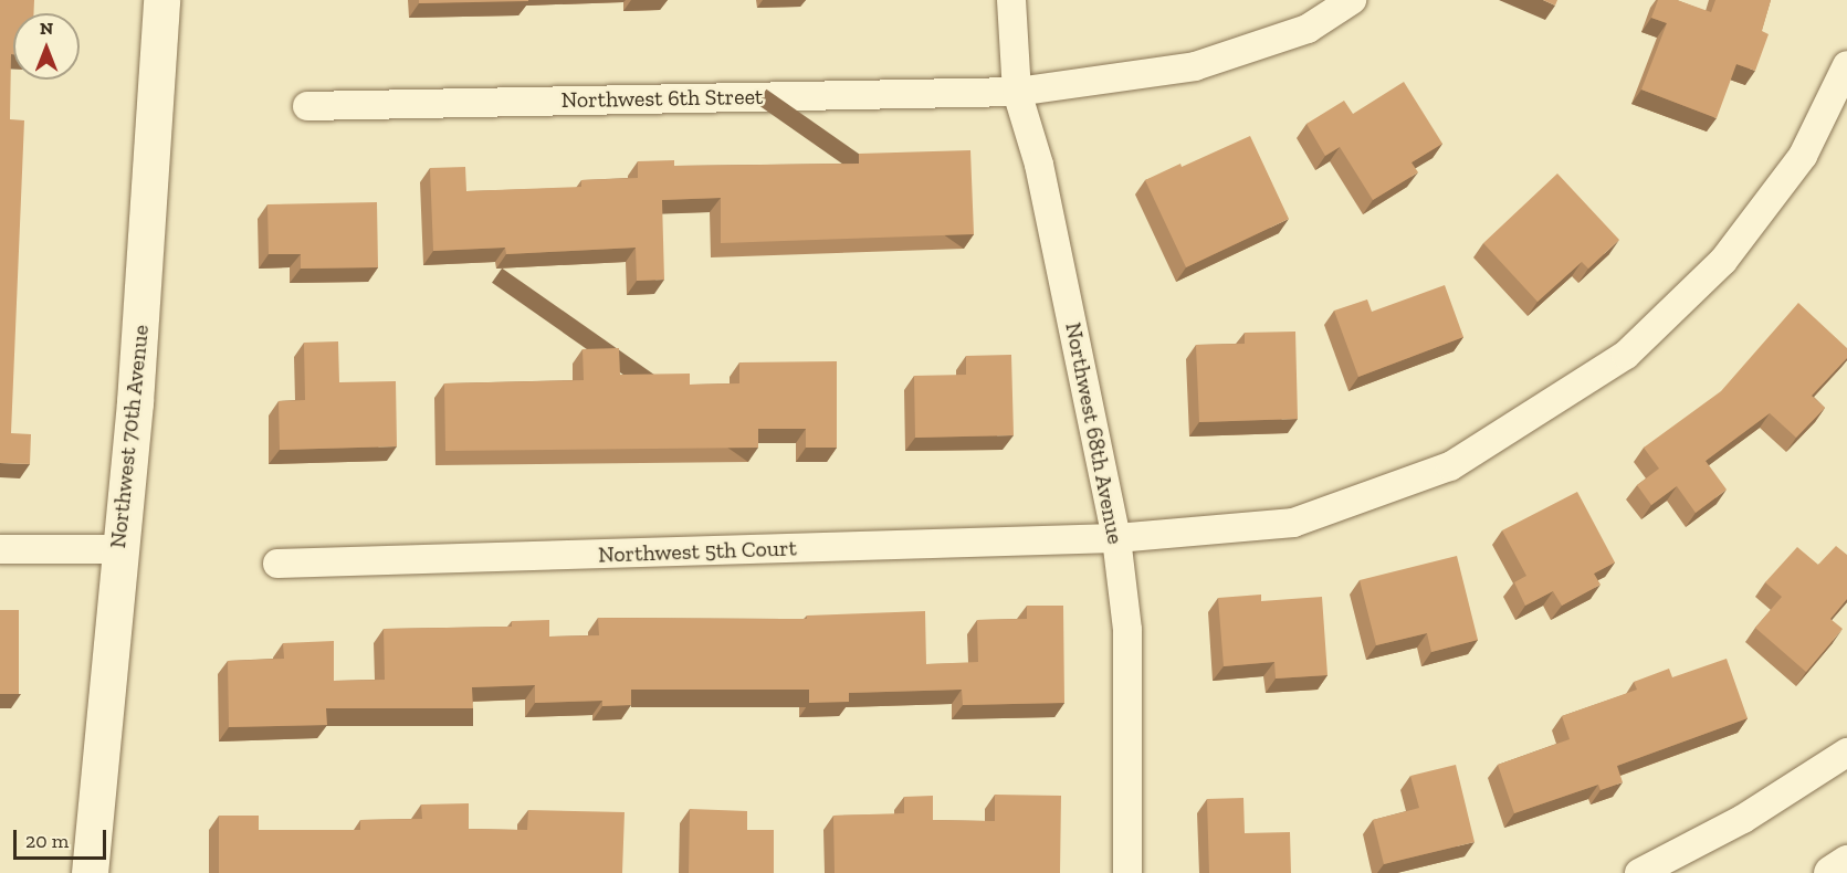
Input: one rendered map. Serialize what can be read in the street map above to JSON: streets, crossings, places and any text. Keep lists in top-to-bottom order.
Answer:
{
  "streets": {
    "street": [
      "Northwest 6th Street",
      "Northwest 68th Avenue",
      "Northwest 70th Avenue",
      "Northwest 5th Court"
    ]
  },
  "crossings": [
    ["Northwest 6th Street", "Northwest 68th Avenue"],
    ["Northwest 68th Avenue", "Northwest 5th Court"]
  ],
  "scale_bar": "20 m",
  "north": "top"
}
